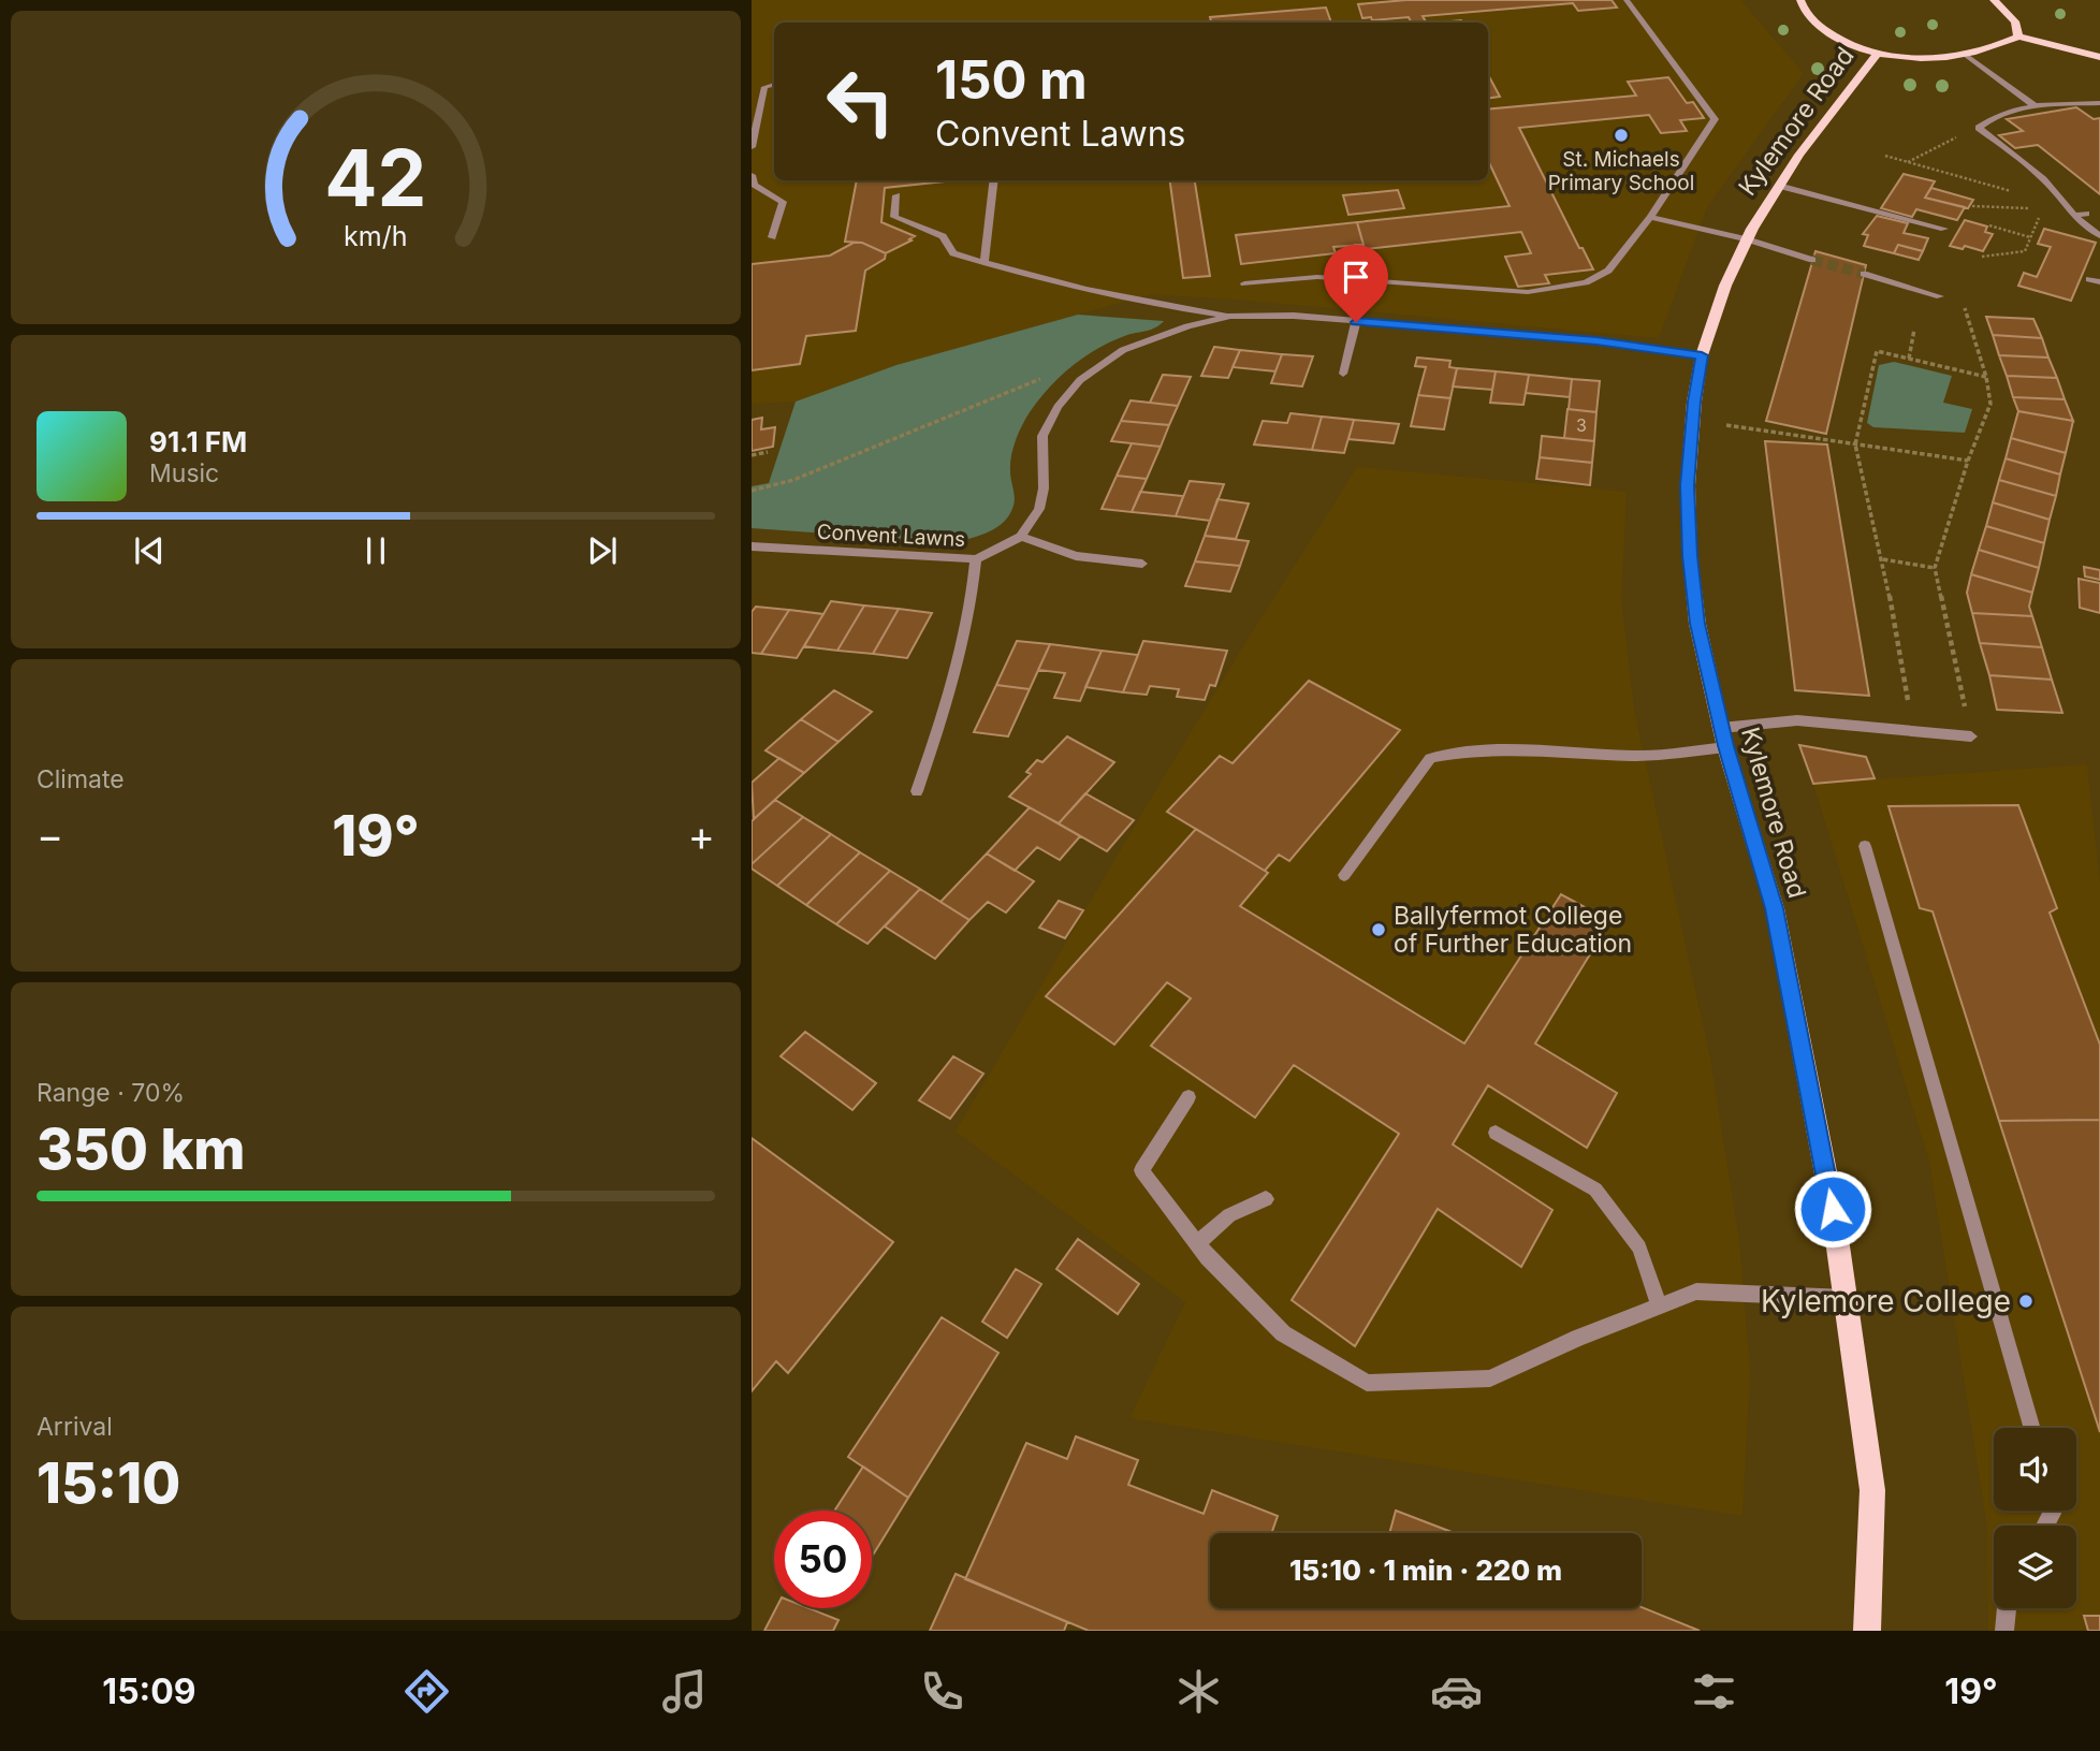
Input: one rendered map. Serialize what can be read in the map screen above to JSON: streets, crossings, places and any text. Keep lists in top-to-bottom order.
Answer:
{
  "streets": {
    "main road": ["Kylemore Road"],
    "street": ["Convent Lawns"]
  },
  "places": ["St. Michaels Primary School", "Ballyfermot College of Further Education", "Kylemore College"],
  "house_numbers": ["3"],
  "page": {
    "turn": ["150 m", "Convent Lawns"],
    "song": ["91.1 FM", "Music"],
    "tile": [
      "Climate",
      ["Range · 70%", "350 km"],
      ["Arrival", "15:10"]
    ],
    "heat": ["−", "19°", "+"],
    "limit": "50",
    "trip": "15:10 · 1 min · 220 m",
    "tabs": ["15:09", "19°"],
    "gauge": ["42", "km/h"]
  }
}
